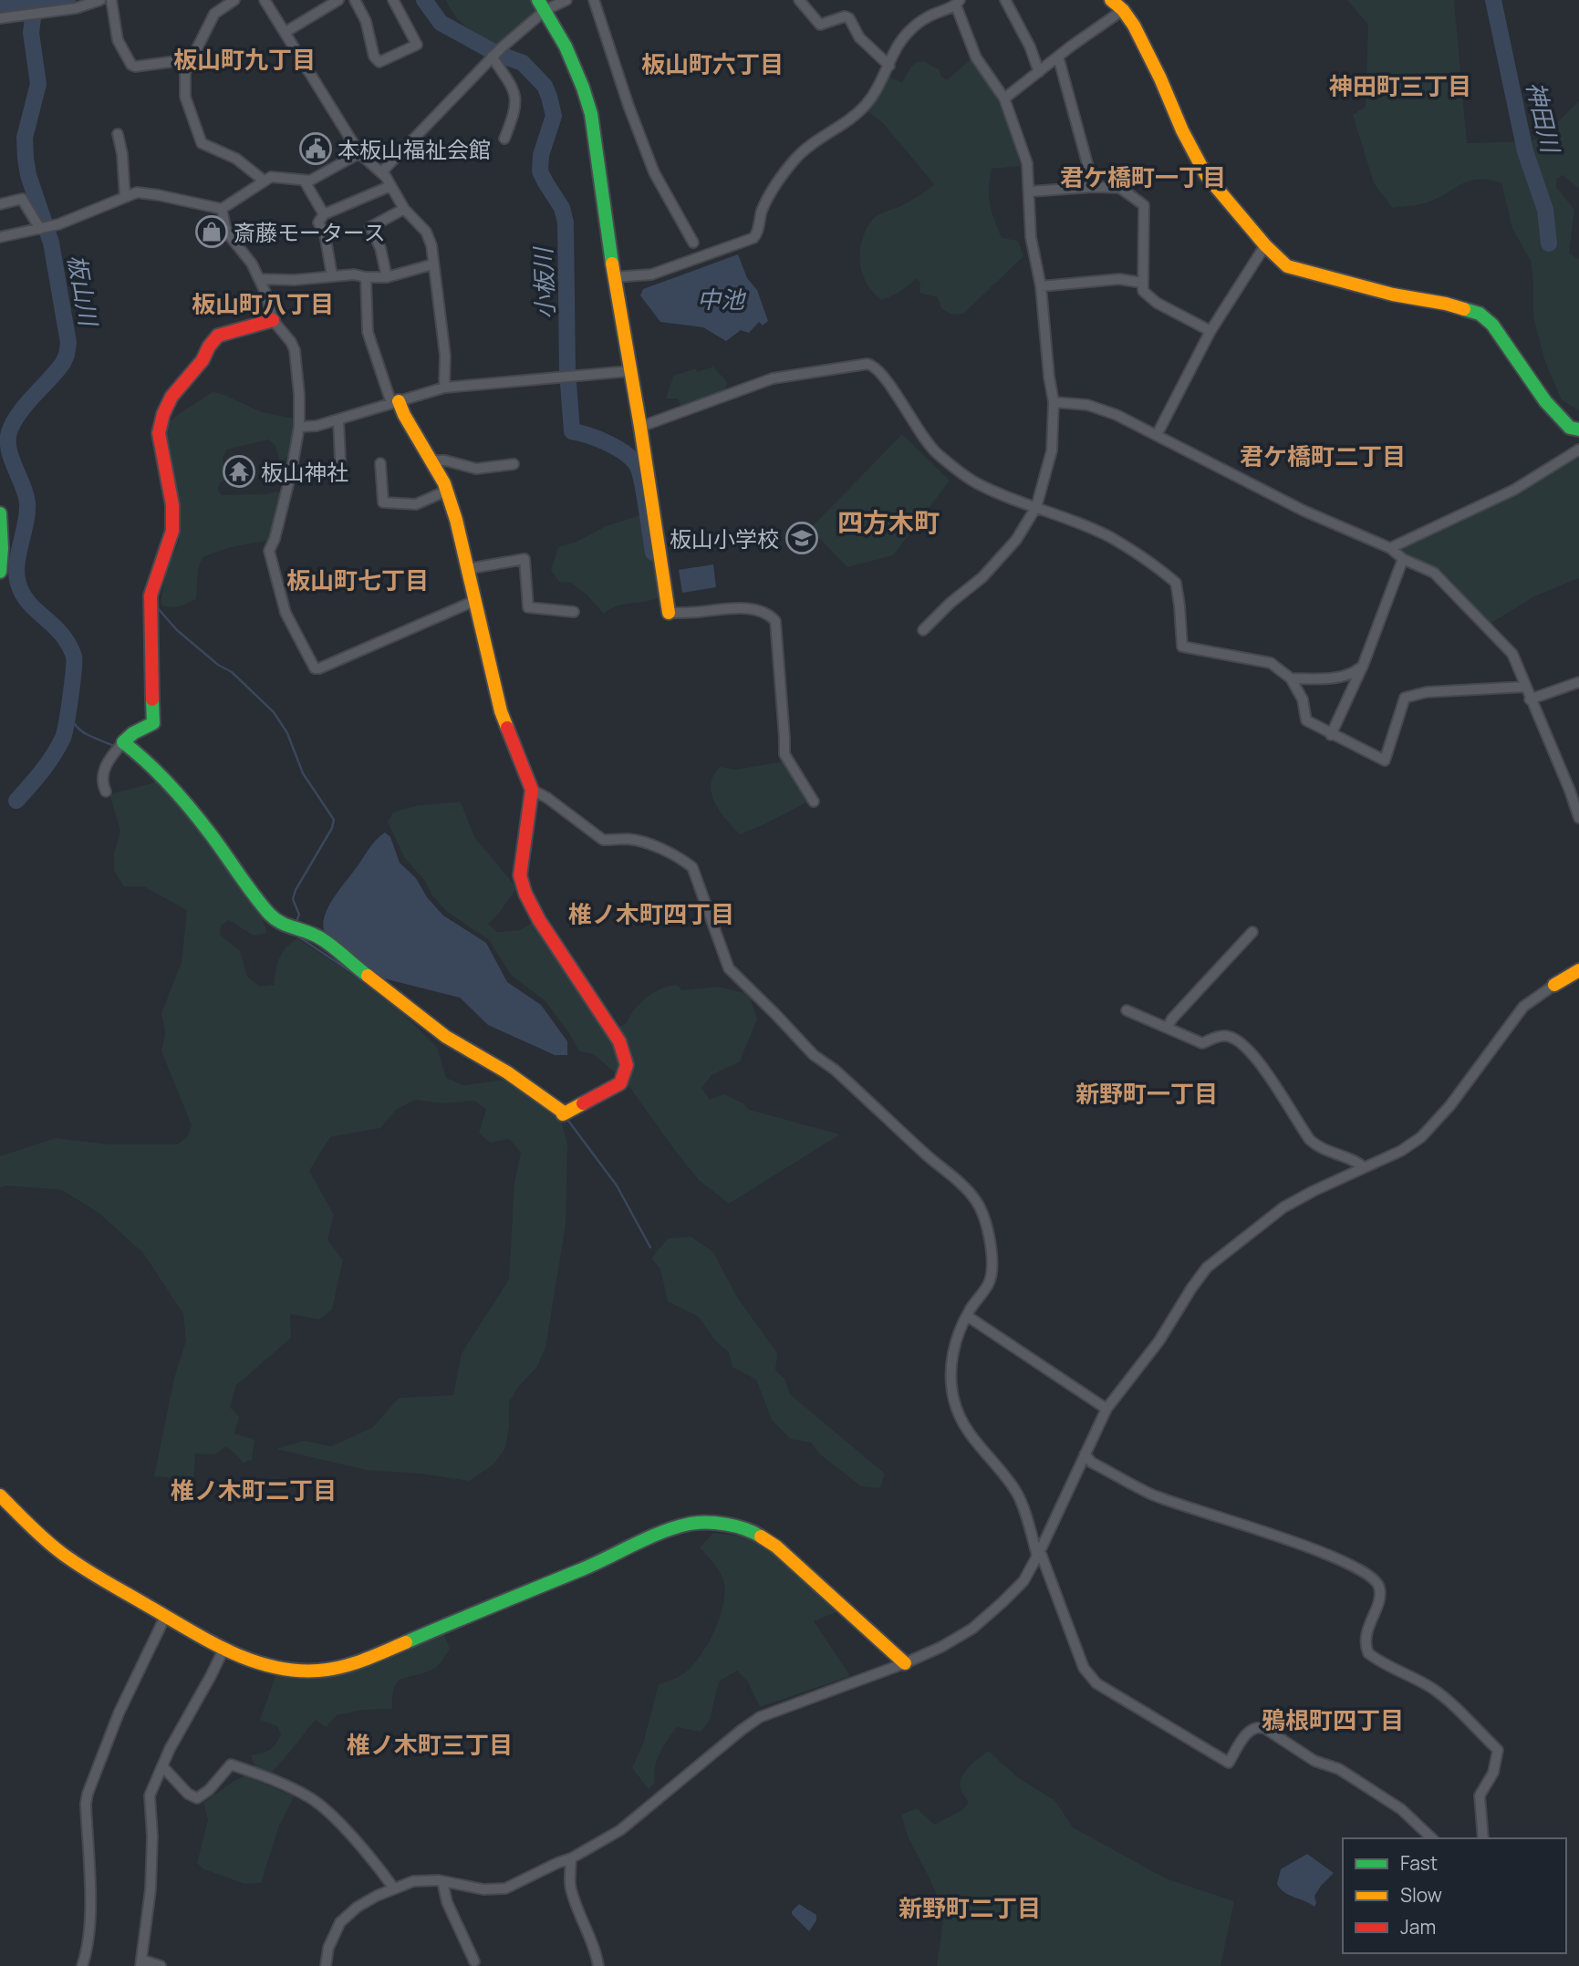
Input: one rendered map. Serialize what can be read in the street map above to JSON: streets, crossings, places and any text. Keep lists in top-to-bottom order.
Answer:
{
  "districts": [
    "板山町九丁目",
    "板山町六丁目",
    "神田町三丁目",
    "君ケ橋町一丁目",
    "板山町八丁目",
    "君ケ橋町二丁目",
    "四方木町",
    "板山町七丁目",
    "椎ノ木町四丁目",
    "新野町一丁目",
    "椎ノ木町二丁目",
    "鴉根町四丁目",
    "椎ノ木町三丁目",
    "新野町二丁目"
  ],
  "water": [
    "神田川",
    "小板川",
    "板山川",
    "中池"
  ],
  "places": {
    "public building": ["本板山福祉会館"],
    "shop": ["斎藤モータース"],
    "temple": ["板山神社"],
    "school or university": ["板山小学校"]
  },
  "legend": ["Fast", "Slow", "Jam"]
}
